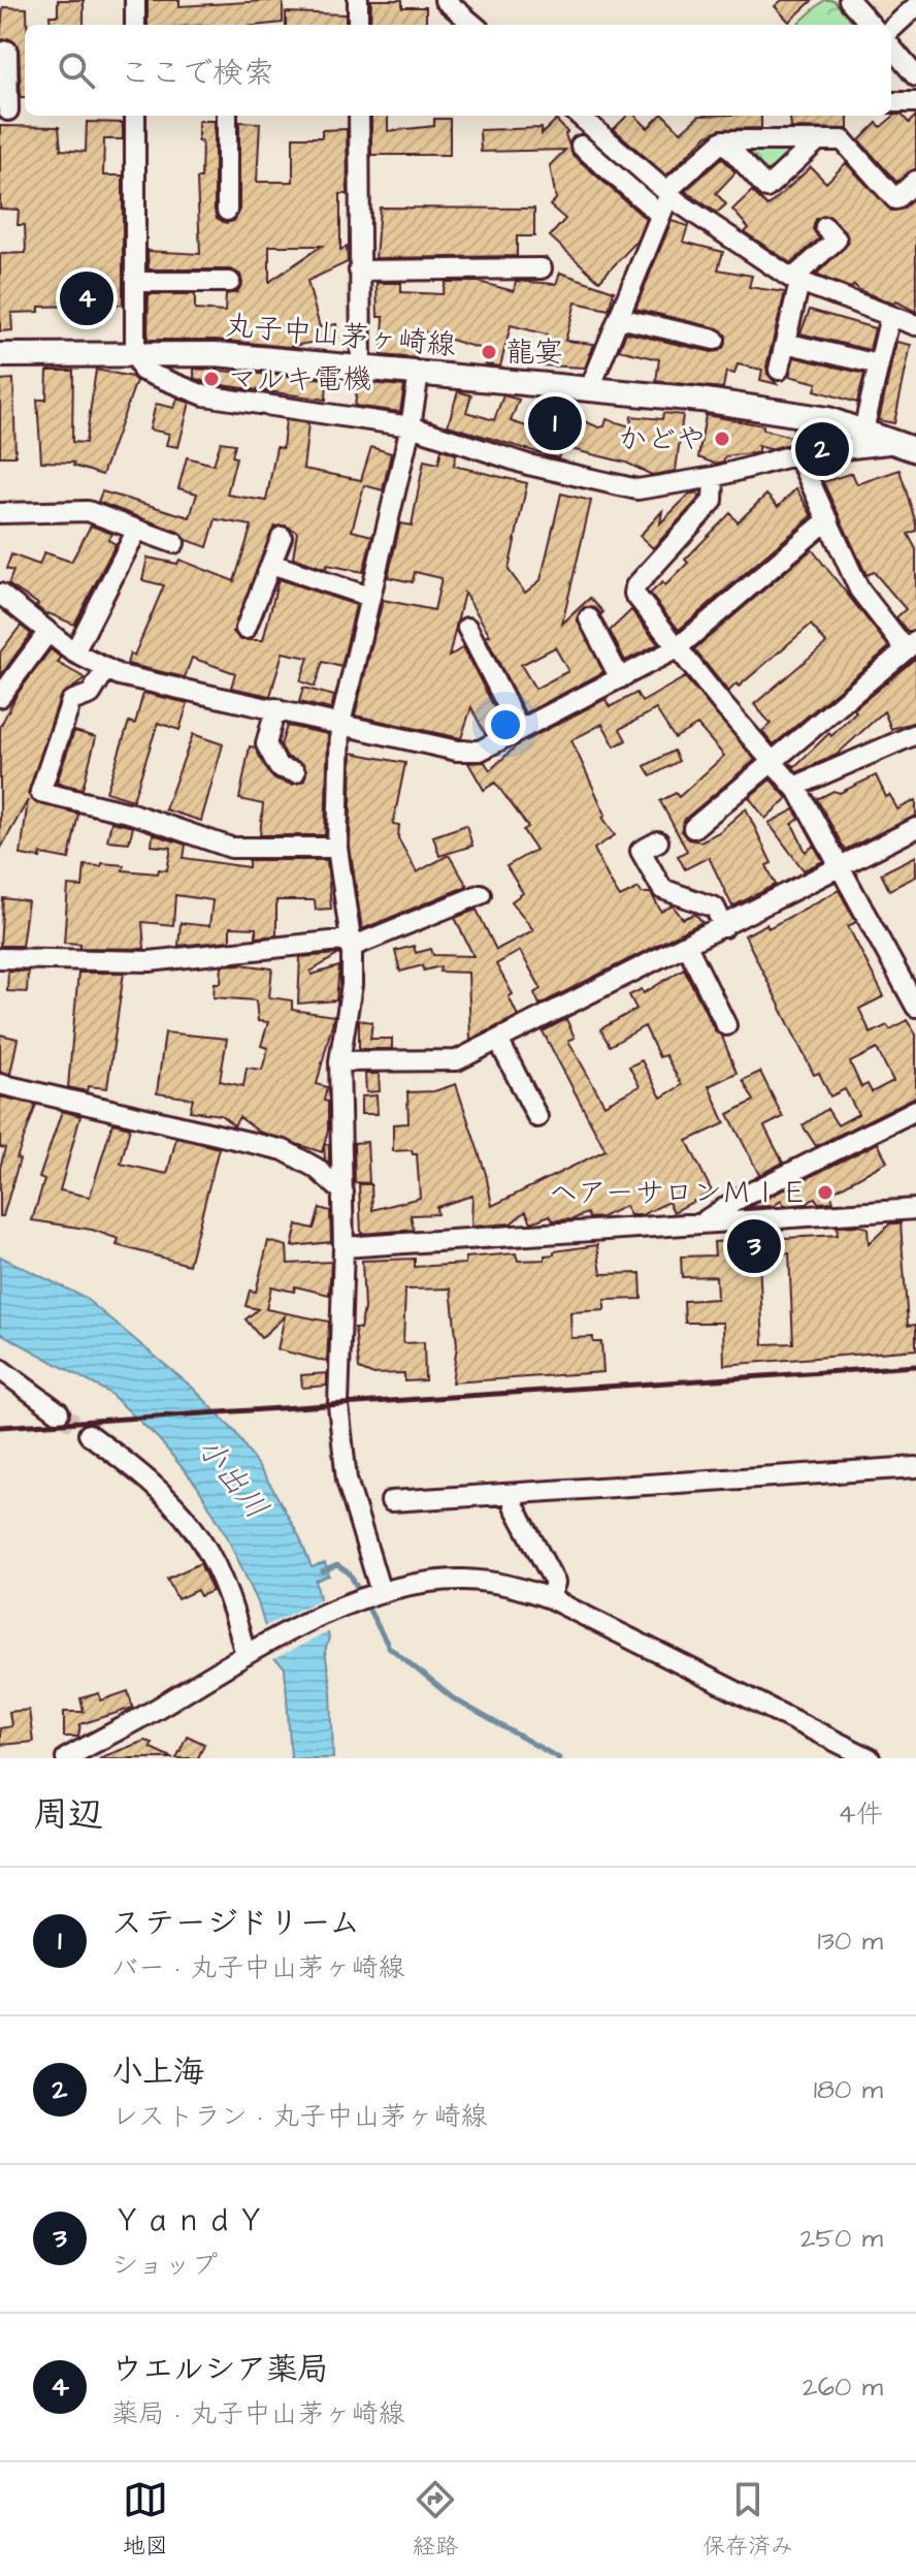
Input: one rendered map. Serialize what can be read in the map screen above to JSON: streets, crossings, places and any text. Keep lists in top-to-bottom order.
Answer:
{
  "streets": {
    "main road": ["丸子中山茅ヶ崎線"]
  },
  "water": ["小出川"],
  "places": [
    "龍宴",
    "マルキ電機",
    "かどや",
    "ヘアーサロンＭＩＥ"
  ],
  "page": {
    "search": "ここで検索",
    "pins": [
      "4",
      "1",
      "2",
      "3"
    ],
    "heading": ["周辺", "4件"],
    "list": [
      {
        "mark": "1",
        "name": "ステージドリーム",
        "note": "バー · 丸子中山茅ヶ崎線",
        "value": "130 m"
      },
      {
        "mark": "2",
        "name": "小上海",
        "note": "レストラン · 丸子中山茅ヶ崎線",
        "value": "180 m"
      },
      {
        "mark": "3",
        "name": "ＹａｎｄＹ",
        "note": "ショップ",
        "value": "250 m"
      },
      {
        "mark": "4",
        "name": "ウエルシア薬局",
        "note": "薬局 · 丸子中山茅ヶ崎線",
        "value": "260 m"
      }
    ],
    "nav": ["地図", "経路", "保存済み"]
  }
}
